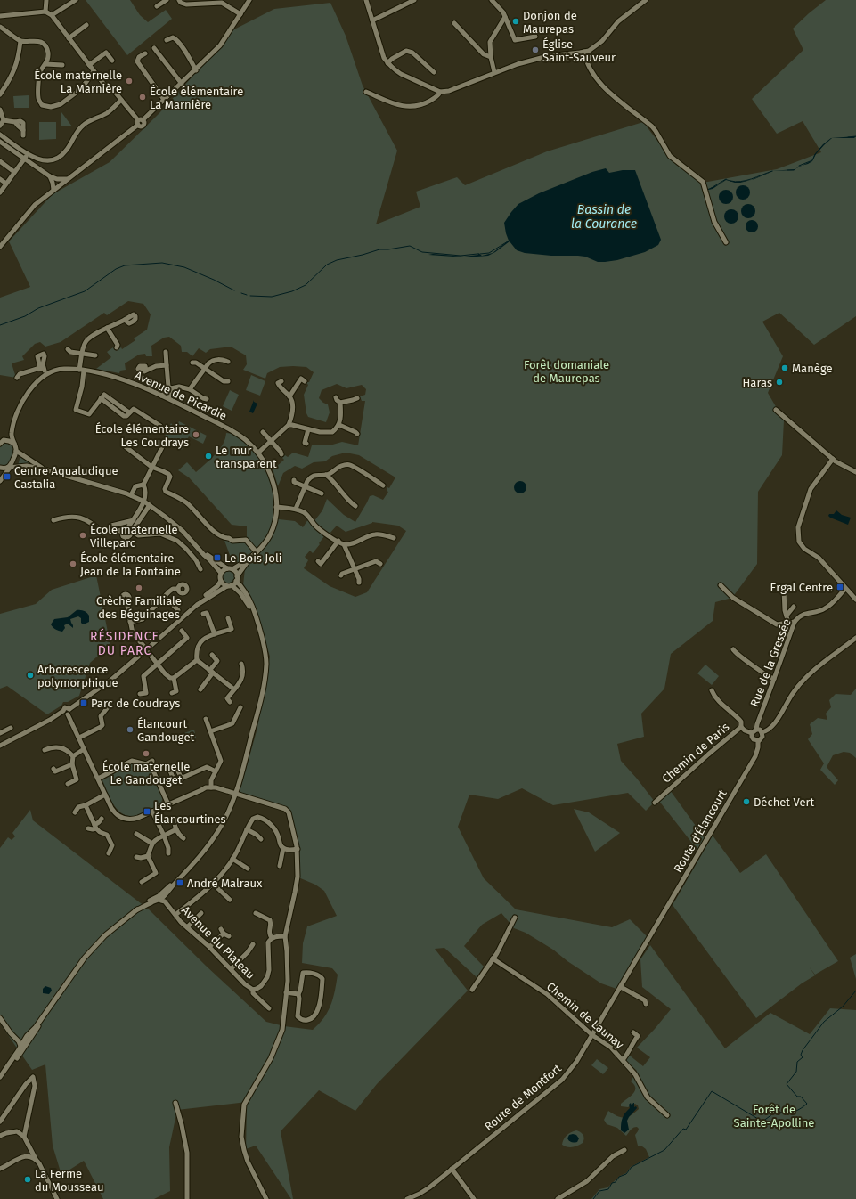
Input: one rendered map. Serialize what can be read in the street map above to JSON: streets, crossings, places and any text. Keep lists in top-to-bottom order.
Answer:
{
  "streets": {
    "street": [
      "Avenue de Picardie",
      "Rue de la Gressée",
      "Chemin de Paris",
      "Route d'Élancourt",
      "Avenue du Plateau",
      "Chemin de Launay",
      "Route de Montfort"
    ]
  },
  "crossings": [
    ["Rue de la Gressée", "Chemin de Paris"],
    ["Rue de la Gressée", "Route d'Élancourt"],
    ["Chemin de Paris", "Route d'Élancourt"],
    ["Route d'Élancourt", "Route de Montfort"],
    ["Chemin de Launay", "Route de Montfort"]
  ],
  "districts": ["RÉSIDENCE DU PARC"],
  "water": ["Bassin de la Courance"],
  "parks": ["Forêt domaniale de Maurepas", "Forêt de Sainte-Apolline"],
  "places": {
    "other": [
      "Donjon de Maurepas",
      "Église Saint-Sauveur",
      "École maternelle La Marnière",
      "École élémentaire La Marnière",
      "Manège",
      "Haras",
      "École élémentaire Les Coudrays",
      "Le mur transparent",
      "École maternelle Villeparc",
      "École élémentaire Jean de la Fontaine",
      "Crèche Familiale des Béguinages",
      "Arborescence polymorphique",
      "Élancourt Gandouget",
      "École maternelle Le Gandouget",
      "Déchet Vert",
      "La Ferme du Mousseau"
    ],
    "transit": [
      "Centre Aqualudique Castalia",
      "Le Bois Joli",
      "Ergal Centre",
      "Parc de Coudrays",
      "Les Élancourtines",
      "André Malraux"
    ]
  }
}
